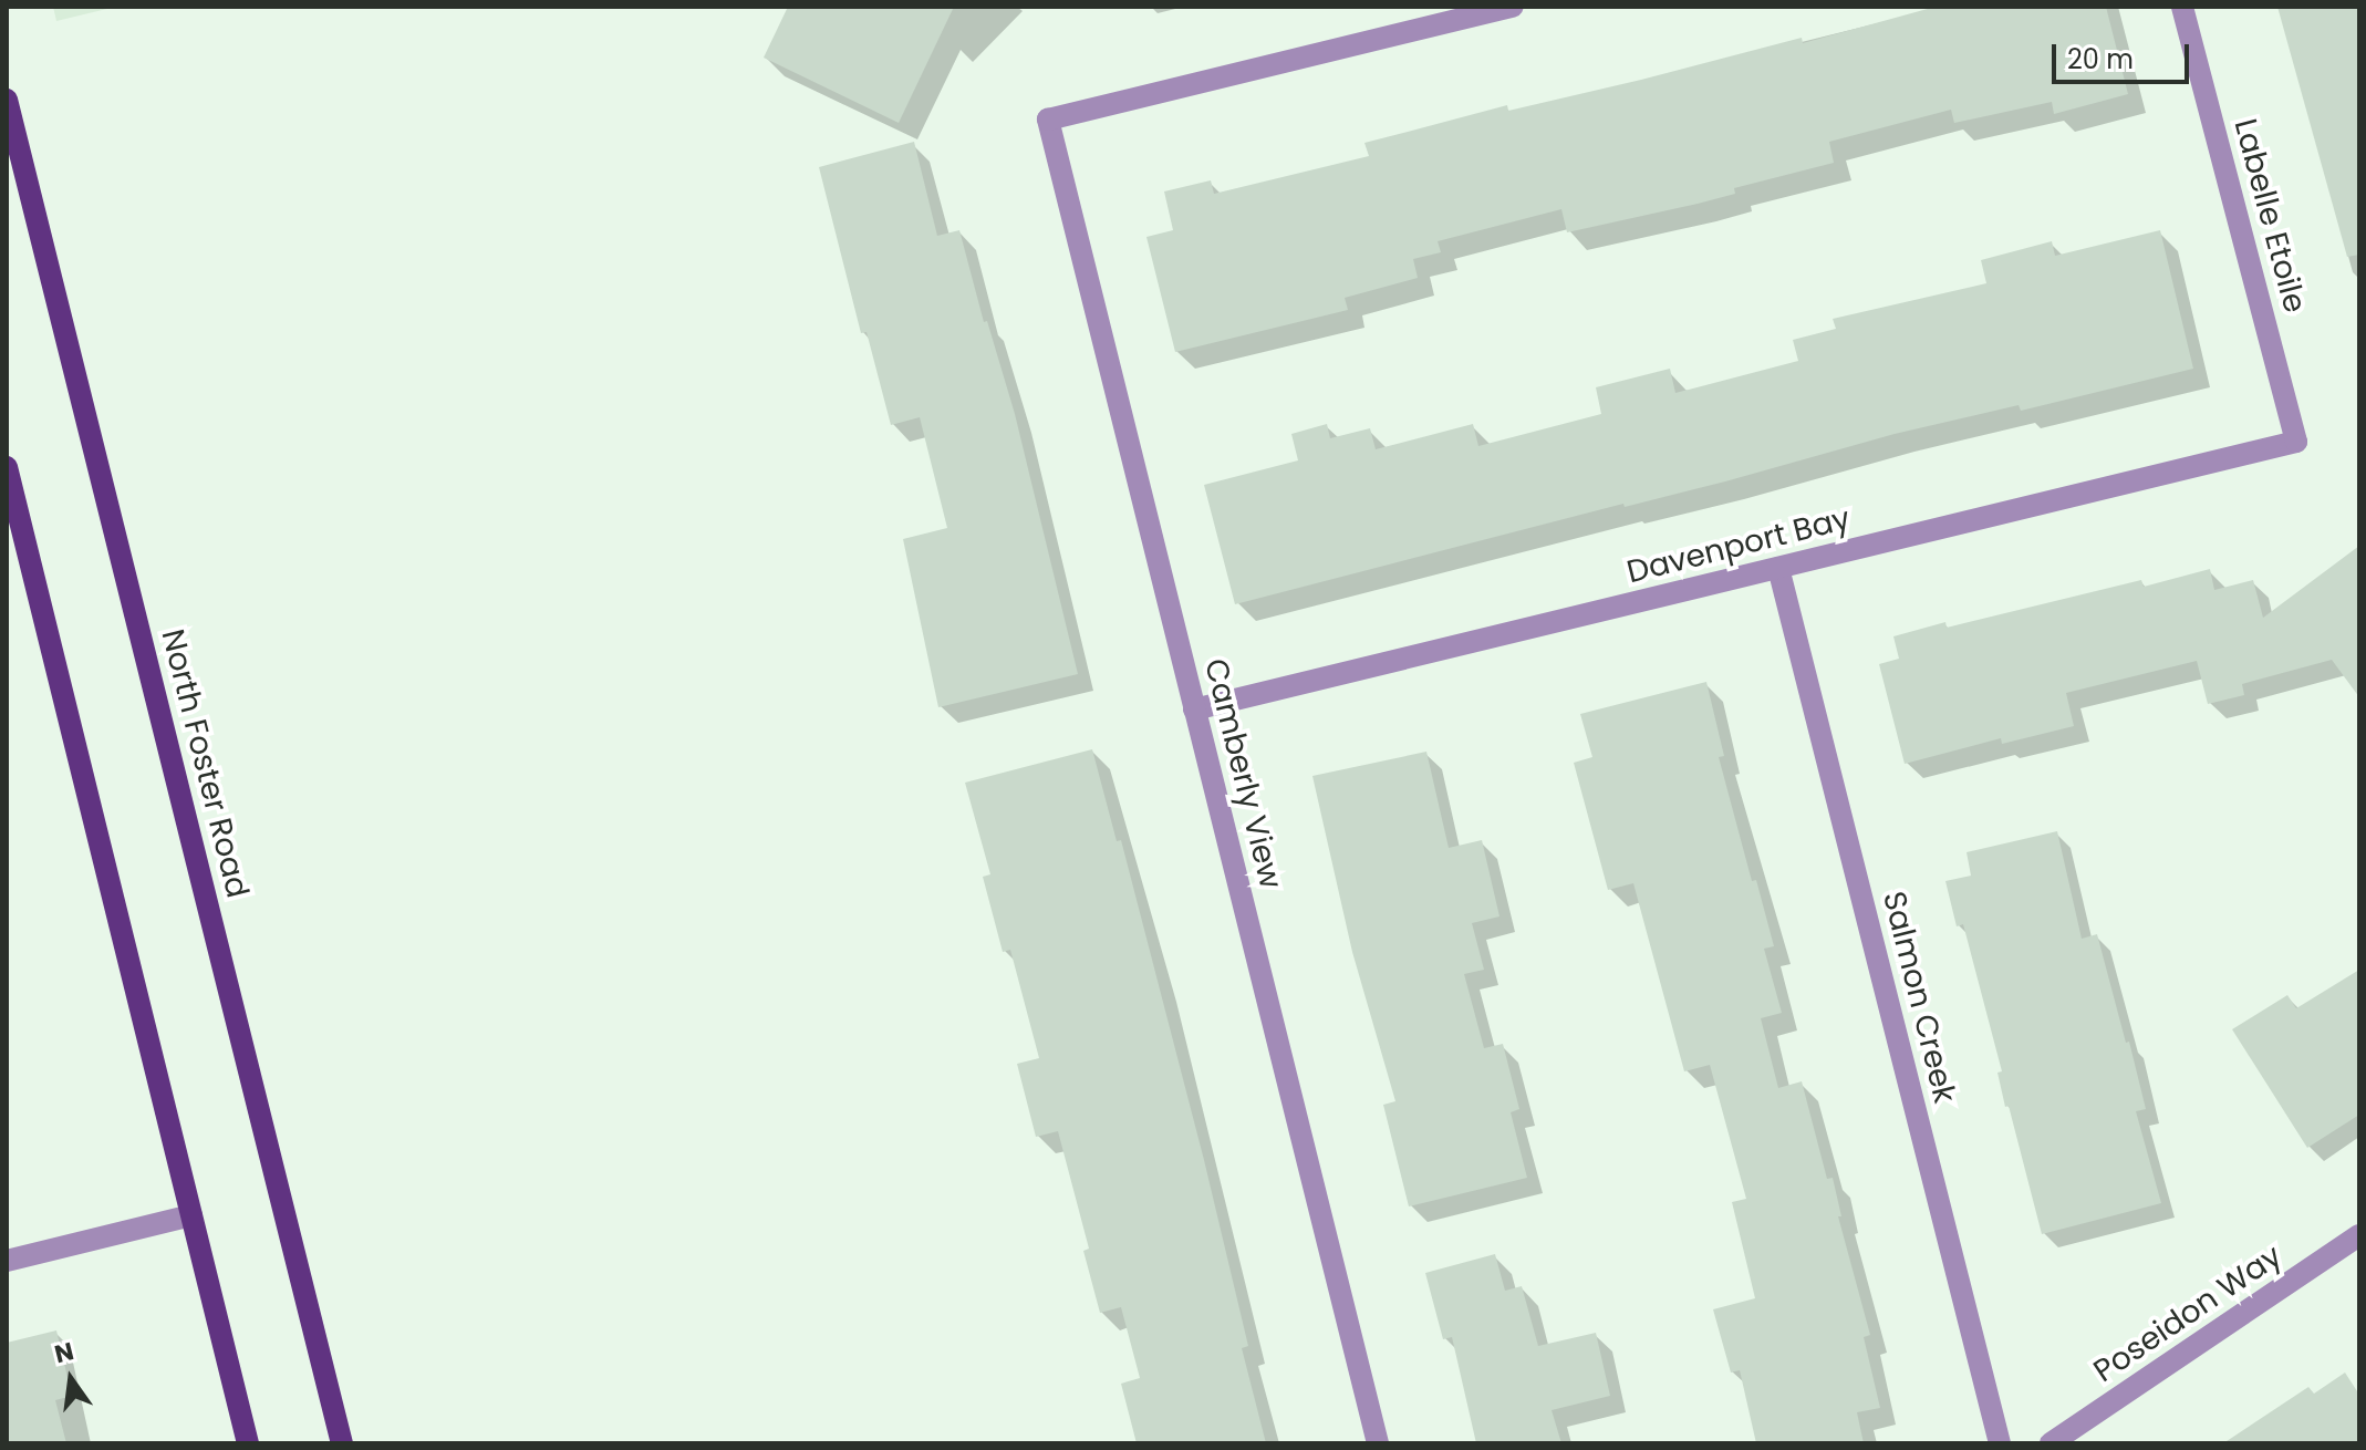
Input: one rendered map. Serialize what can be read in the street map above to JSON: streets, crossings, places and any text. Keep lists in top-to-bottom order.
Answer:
{
  "streets": {
    "main road": ["North Foster Road"],
    "street": [
      "Labelle Etoile",
      "Davenport Bay",
      "Camberly View",
      "Salmon Creek",
      "Poseidon Way"
    ]
  },
  "crossings": [
    ["Labelle Etoile", "Davenport Bay"],
    ["Davenport Bay", "Camberly View"],
    ["Davenport Bay", "Salmon Creek"]
  ],
  "scale_bar": "20 m",
  "north": "top"
}
